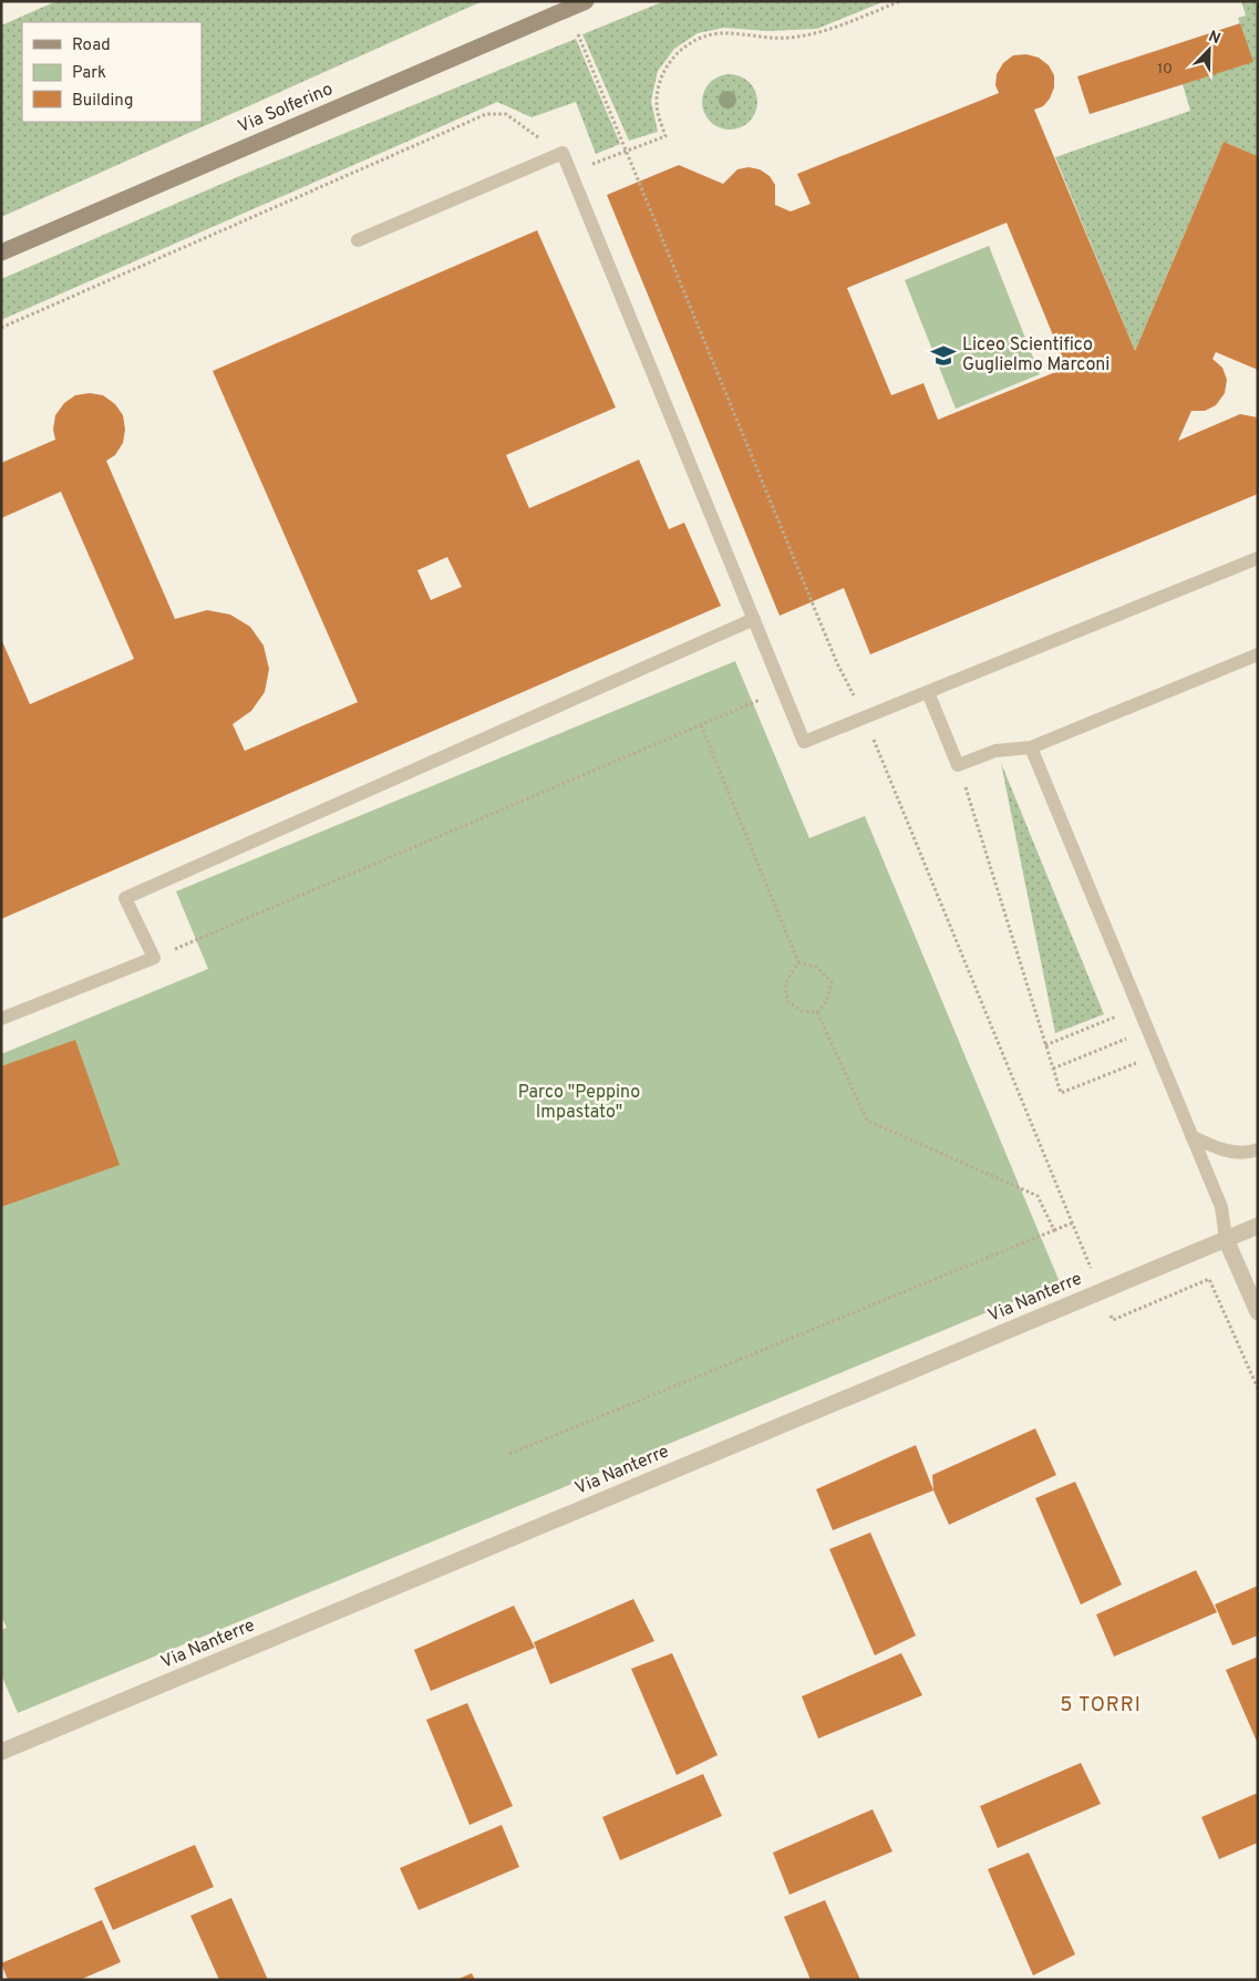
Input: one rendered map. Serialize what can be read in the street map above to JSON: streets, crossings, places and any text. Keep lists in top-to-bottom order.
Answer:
{
  "streets": {
    "main road": ["Via Solferino"],
    "street": ["Via Nanterre"]
  },
  "districts": ["5 TORRI"],
  "parks": ["Parco \"Peppino Impastato\""],
  "places": {
    "school or university": ["Liceo Scientifico Guglielmo Marconi"]
  },
  "house_numbers": ["10"],
  "legend": ["Road", "Park", "Building"],
  "north": "top right"
}
